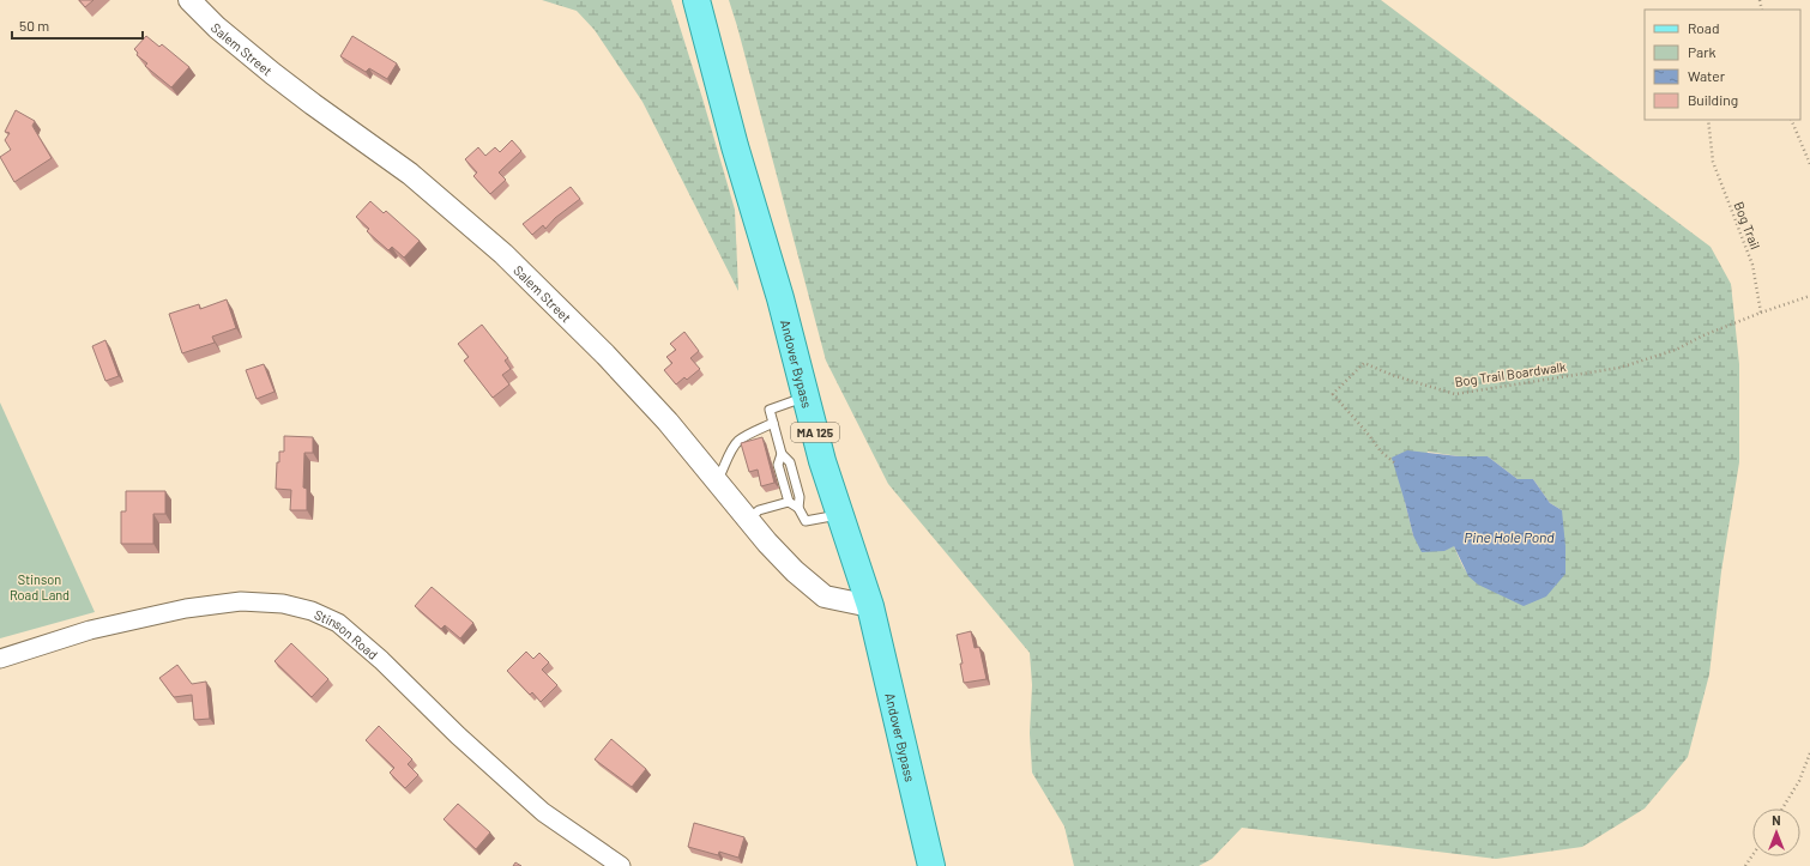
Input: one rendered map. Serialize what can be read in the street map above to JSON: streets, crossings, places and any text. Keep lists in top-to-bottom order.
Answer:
{
  "streets": {
    "main road": ["Andover Bypass", "MA 125"],
    "street": ["Salem Street", "Stinson Road"],
    "path": ["Bog Trail", "Bog Trail Boardwalk"]
  },
  "crossings": [
    ["Salem Street", "Andover Bypass"],
    ["Bog Trail", "Bog Trail Boardwalk"]
  ],
  "water": ["Pine Hole Pond"],
  "parks": ["Stinson Road Land"],
  "legend": [
    "Road",
    "Park",
    "Water",
    "Building"
  ],
  "scale_bar": "50 m",
  "north": "top"
}
